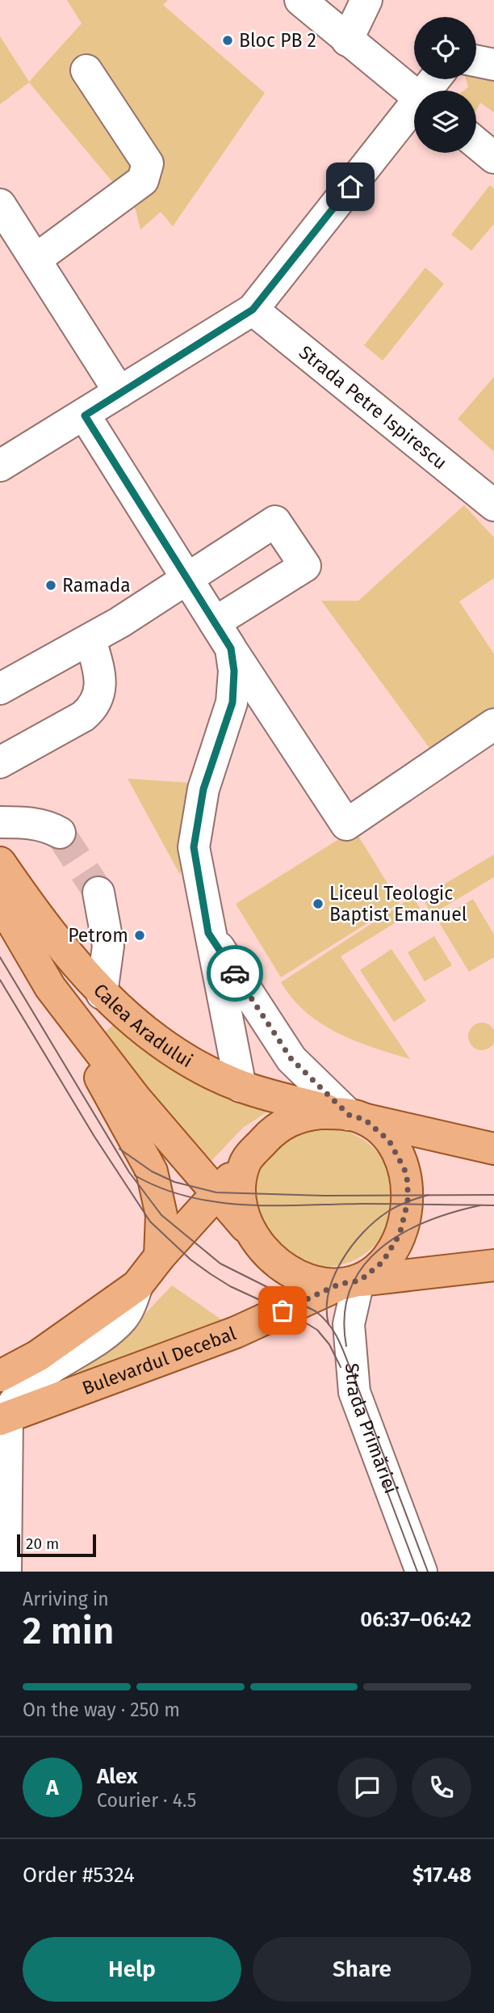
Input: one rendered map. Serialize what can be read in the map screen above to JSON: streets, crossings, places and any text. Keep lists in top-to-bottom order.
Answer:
{
  "streets": {
    "main road": ["Calea Aradului", "Bulevardul Decebal"],
    "street": ["Strada Petre Ispirescu", "Strada Primăriei"]
  },
  "crossings": [
    ["Calea Aradului", "Bulevardul Decebal"],
    ["Calea Aradului", "Strada Primăriei"],
    ["Bulevardul Decebal", "Strada Primăriei"]
  ],
  "places": [
    "Bloc PB 2",
    "Ramada",
    "Liceul Teologic Baptist Emanuel",
    "Petrom"
  ],
  "scale_bar": "20 m",
  "page": {
    "scale": "20 m",
    "heading": ["2 min", "Arriving in", "06:37–06:42"],
    "panel": [
      "Alex",
      "Courier · 4.5",
      "Order #5324",
      "$17.48"
    ],
    "bar": "On the way · 250 m",
    "round": "A",
    "buttons": ["Help", "Share"]
  }
}
